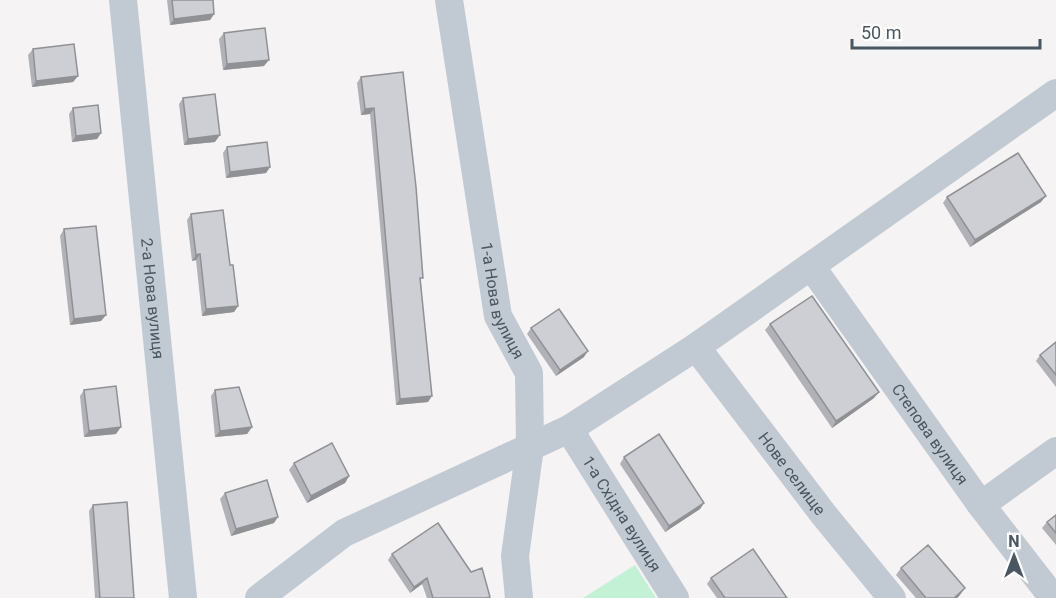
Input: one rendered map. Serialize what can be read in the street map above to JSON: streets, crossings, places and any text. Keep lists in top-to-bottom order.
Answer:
{
  "streets": {
    "street": [
      "2-а Нова вулиця",
      "1-а Нова вулиця",
      "Степова вулиця",
      "Нове селище",
      "1-а Східна вулиця"
    ]
  },
  "scale_bar": "50 m",
  "north": "top"
}
